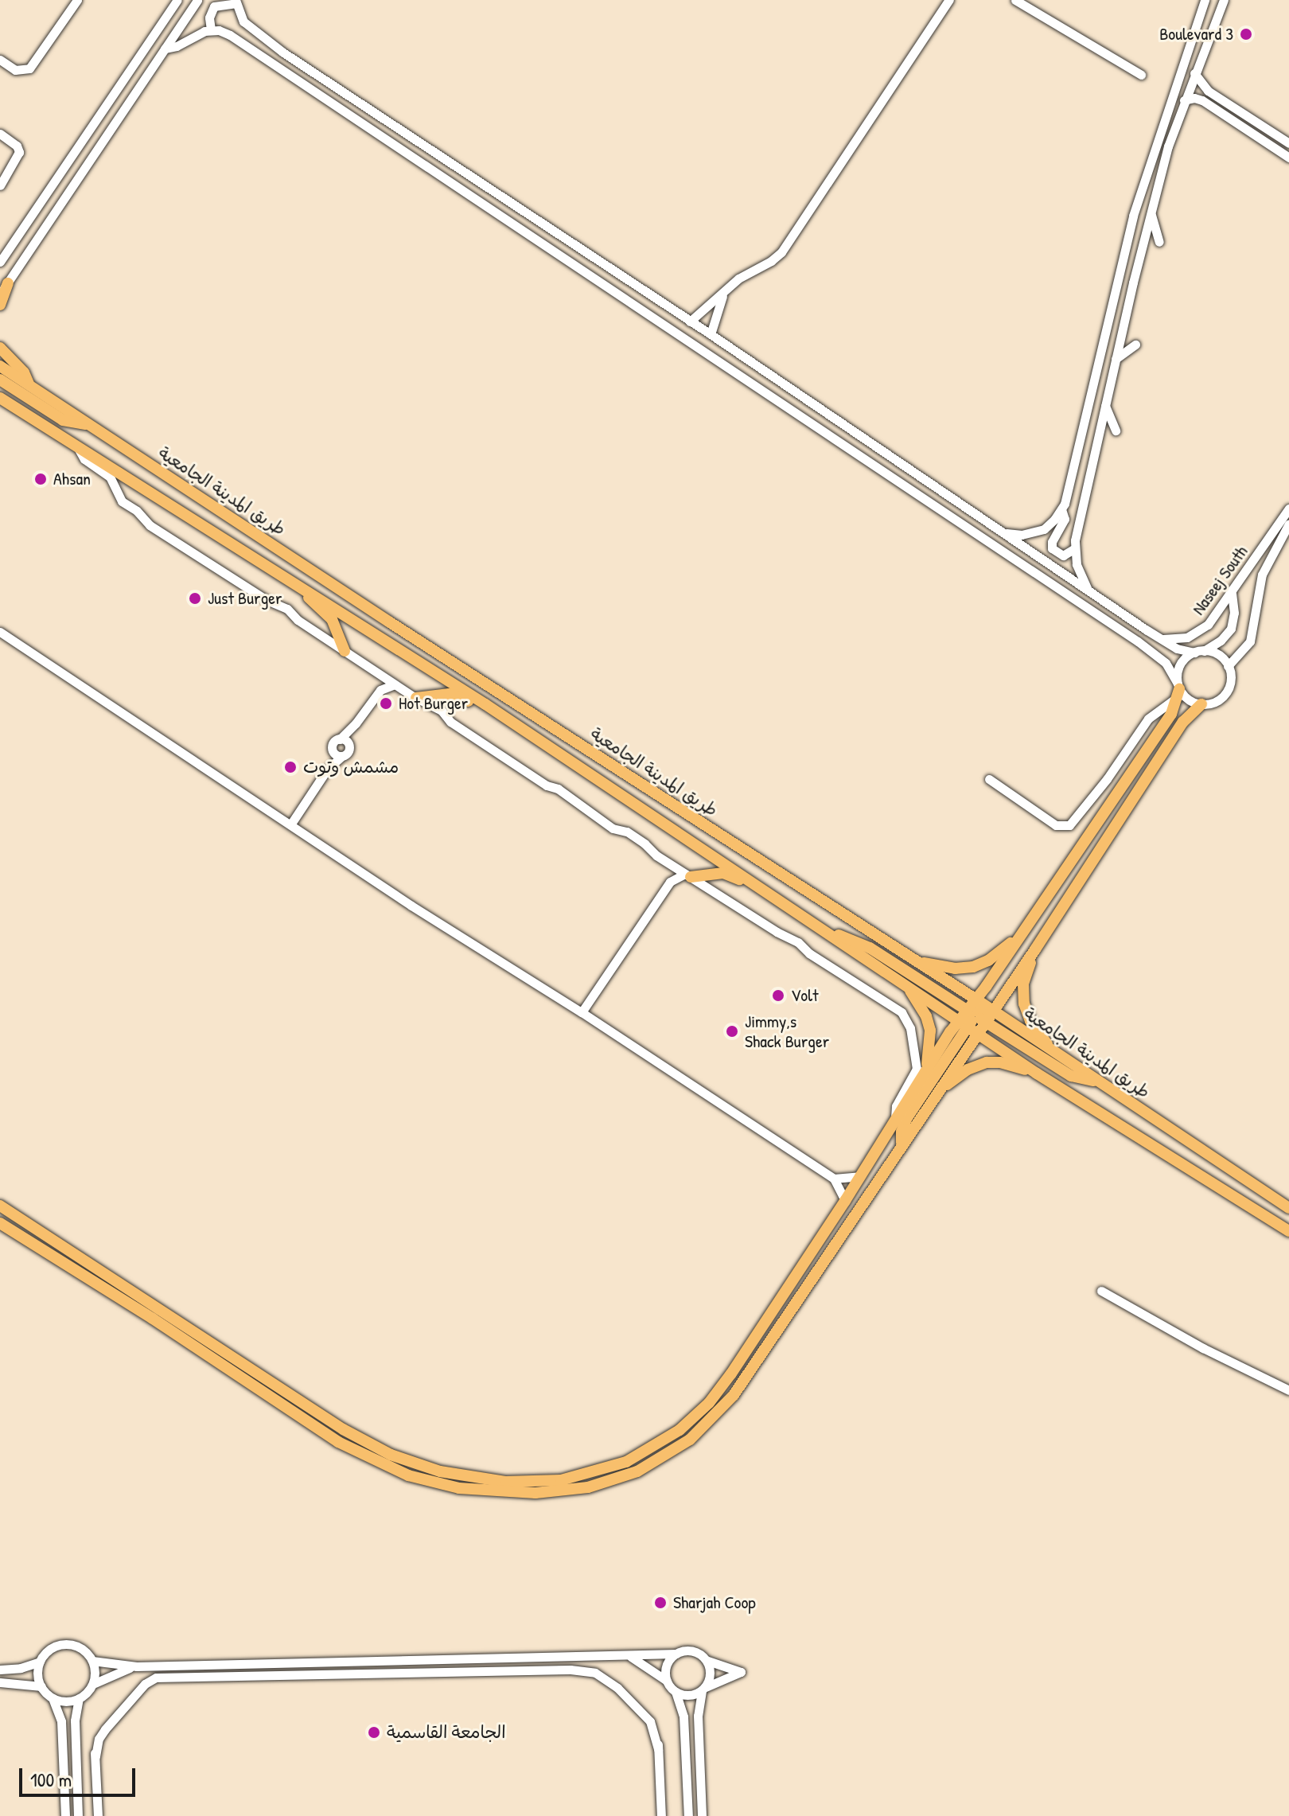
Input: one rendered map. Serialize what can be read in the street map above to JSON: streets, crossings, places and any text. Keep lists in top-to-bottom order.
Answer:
{
  "streets": {
    "main road": ["طريق المدينة الجامعية"],
    "street": ["Naseej South"]
  },
  "places": [
    "Boulevard 3",
    "Ahsan",
    "Just Burger",
    "Hot Burger",
    "مشمش وتوت",
    "Volt",
    "Jimmy,s Shack Burger",
    "Sharjah Coop",
    "الجامعة القاسمية"
  ],
  "scale_bar": "100 m"
}
